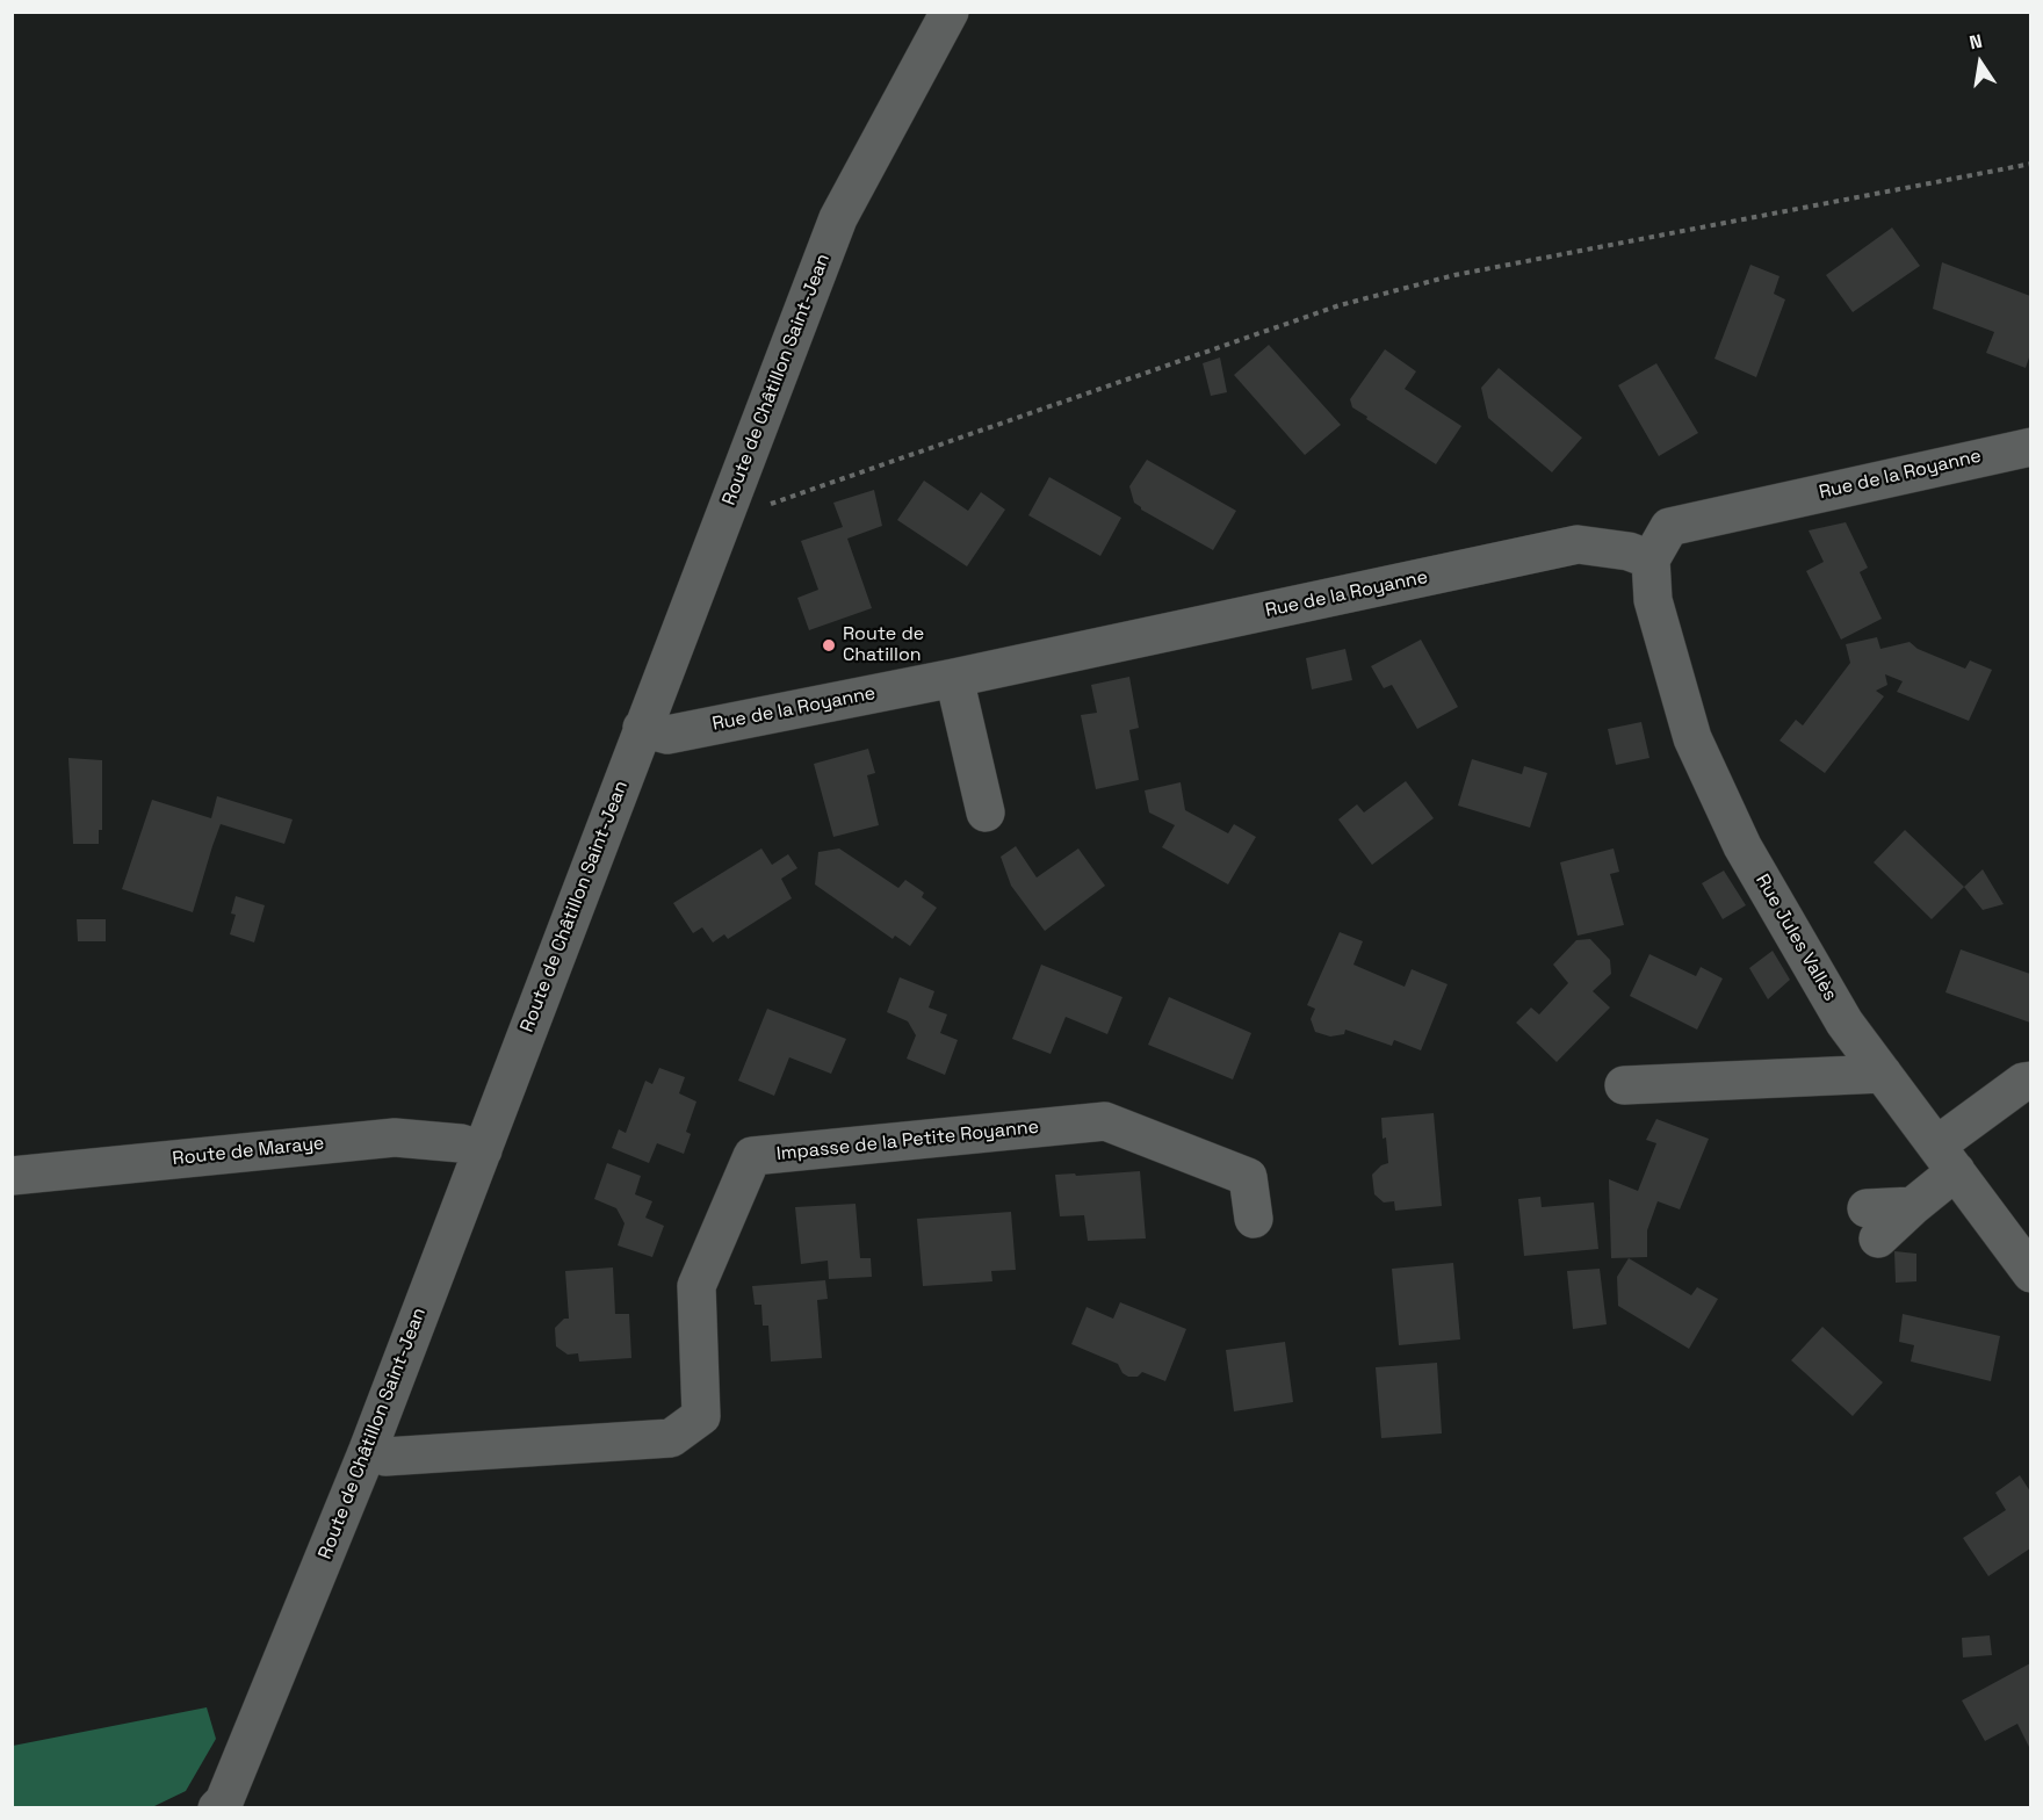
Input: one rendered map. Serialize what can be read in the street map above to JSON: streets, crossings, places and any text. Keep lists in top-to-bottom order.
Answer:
{
  "streets": {
    "street": [
      "Route de Châtillon Saint-Jean",
      "Rue de la Royanne",
      "Rue Jules Vallès",
      "Impasse de la Petite Royanne",
      "Route de Maraye"
    ]
  },
  "crossings": [
    ["Route de Châtillon Saint-Jean", "Rue de la Royanne"],
    ["Route de Châtillon Saint-Jean", "Impasse de la Petite Royanne"],
    ["Route de Châtillon Saint-Jean", "Route de Maraye"],
    ["Rue de la Royanne", "Rue Jules Vallès"]
  ],
  "places": ["Route de Chatillon"],
  "north": "top"
}
